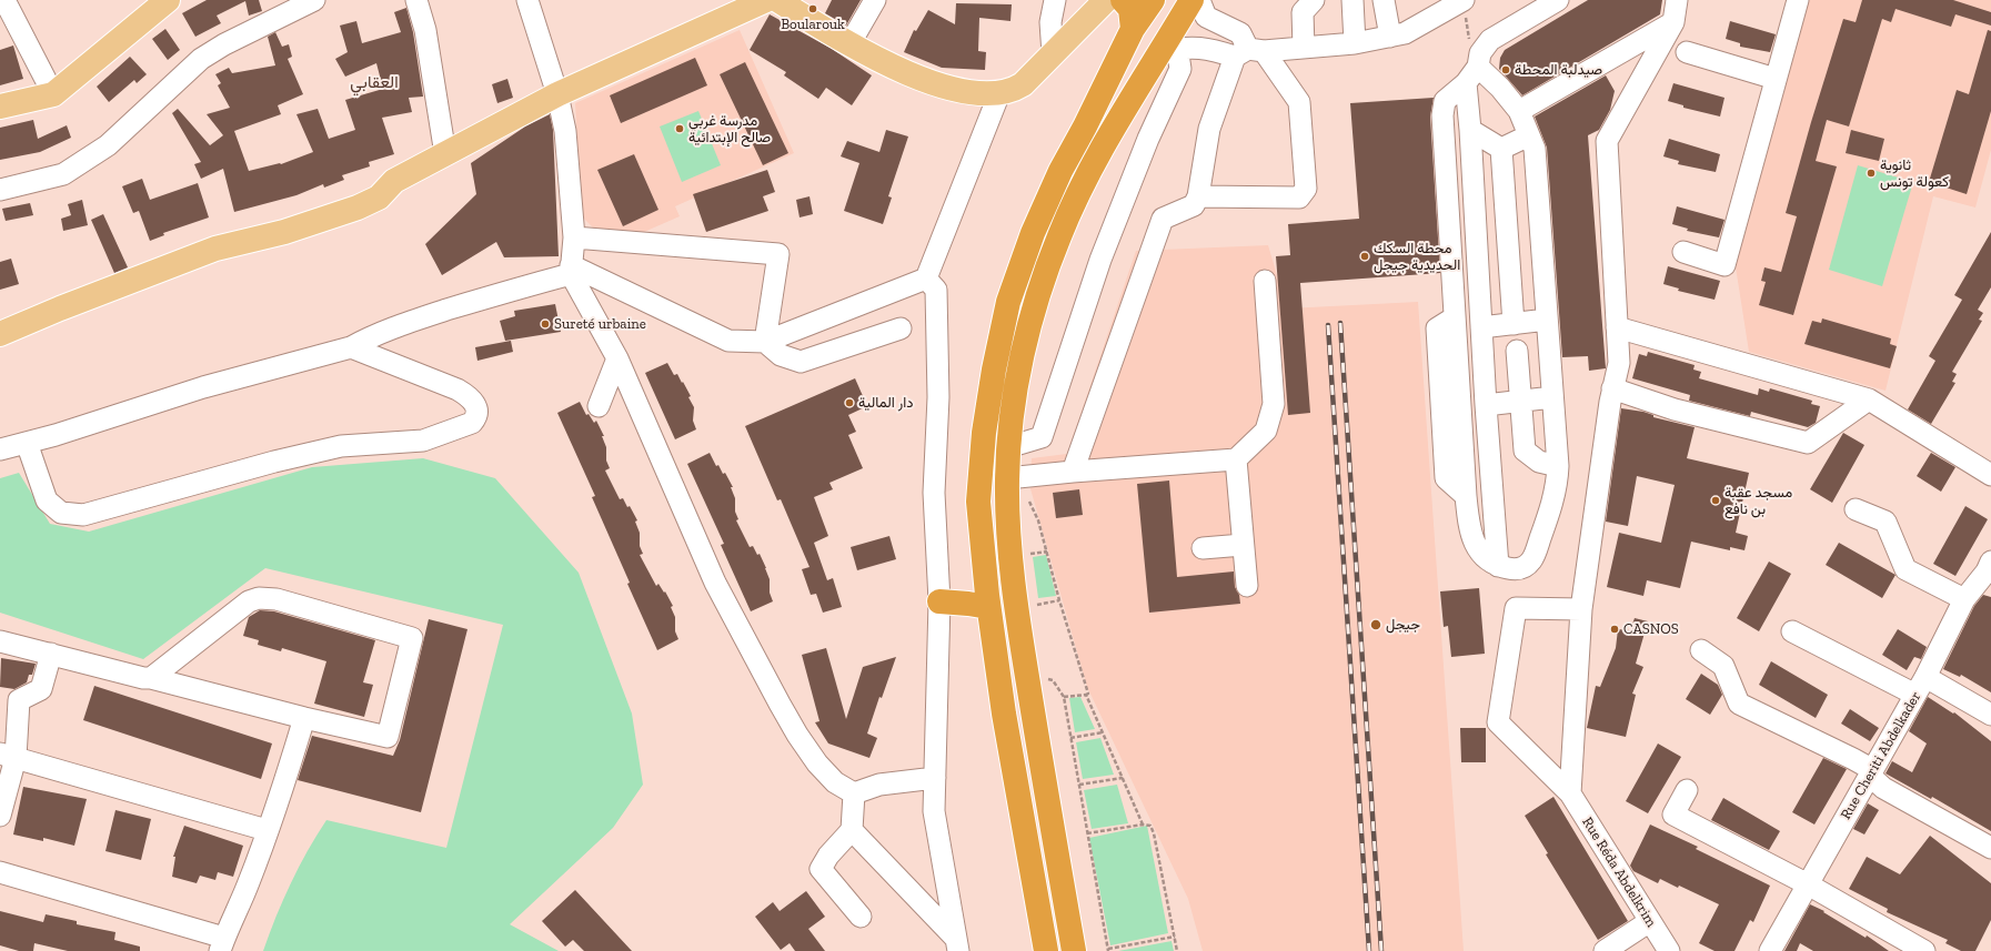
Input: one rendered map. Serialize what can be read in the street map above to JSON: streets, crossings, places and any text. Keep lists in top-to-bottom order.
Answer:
{
  "streets": {
    "street": ["Rue Cheriti Abdelkader", "Rue Réda Abdelkrim"]
  },
  "districts": ["العقابي"],
  "places": [
    "Boularouk",
    "صيدلبة المحطة",
    "مدرسة غربي صالح الإبتدائية",
    "ثانوية كعولة تونس",
    "محطة السكك الحديدية جيجل",
    "Sureté urbaine",
    "دار المالية",
    "مسجد عقبة بن نافع",
    "جيجل",
    "CASNOS"
  ]
}
